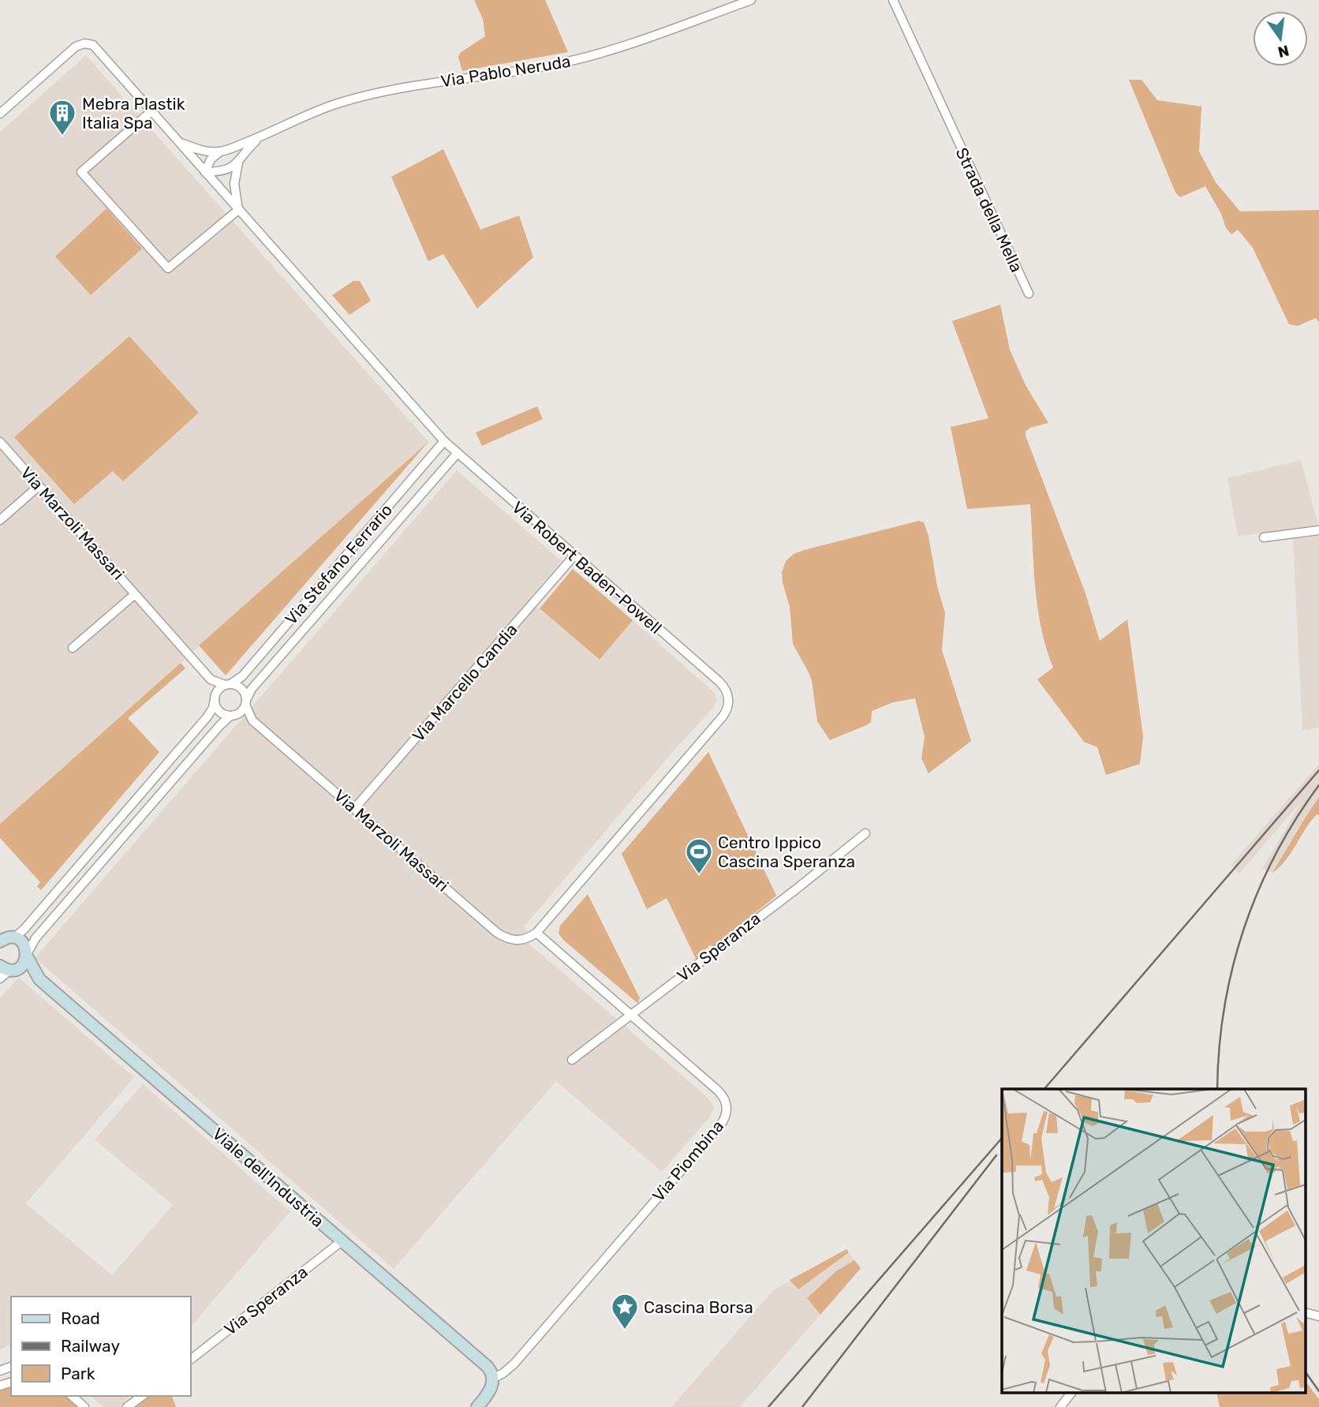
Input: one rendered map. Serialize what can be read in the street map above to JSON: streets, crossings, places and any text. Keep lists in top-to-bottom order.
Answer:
{
  "streets": {
    "street": [
      "Via Pablo Neruda",
      "Strada della Mella",
      "Via Marzoli Massari",
      "Via Stefano Ferrario",
      "Via Robert Baden-Powell",
      "Via Marcello Candia",
      "Via Speranza",
      "Via Piombina",
      "Viale dell'Industria"
    ]
  },
  "crossings": [
    ["Via Marzoli Massari", "Via Stefano Ferrario"],
    ["Via Marzoli Massari", "Via Robert Baden-Powell"],
    ["Via Marzoli Massari", "Via Marcello Candia"],
    ["Via Marzoli Massari", "Via Piombina"],
    ["Via Stefano Ferrario", "Via Robert Baden-Powell"],
    ["Via Robert Baden-Powell", "Via Marcello Candia"],
    ["Via Robert Baden-Powell", "Via Piombina"],
    ["Via Speranza", "Via Piombina"],
    ["Via Speranza", "Viale dell'Industria"],
    ["Via Piombina", "Viale dell'Industria"]
  ],
  "places": {
    "building": ["Mebra Plastik Italia Spa"],
    "sports": ["Centro Ippico Cascina Speranza"],
    "place": ["Cascina Borsa"]
  },
  "legend": ["Road", "Railway", "Park"],
  "north": "bottom"
}
